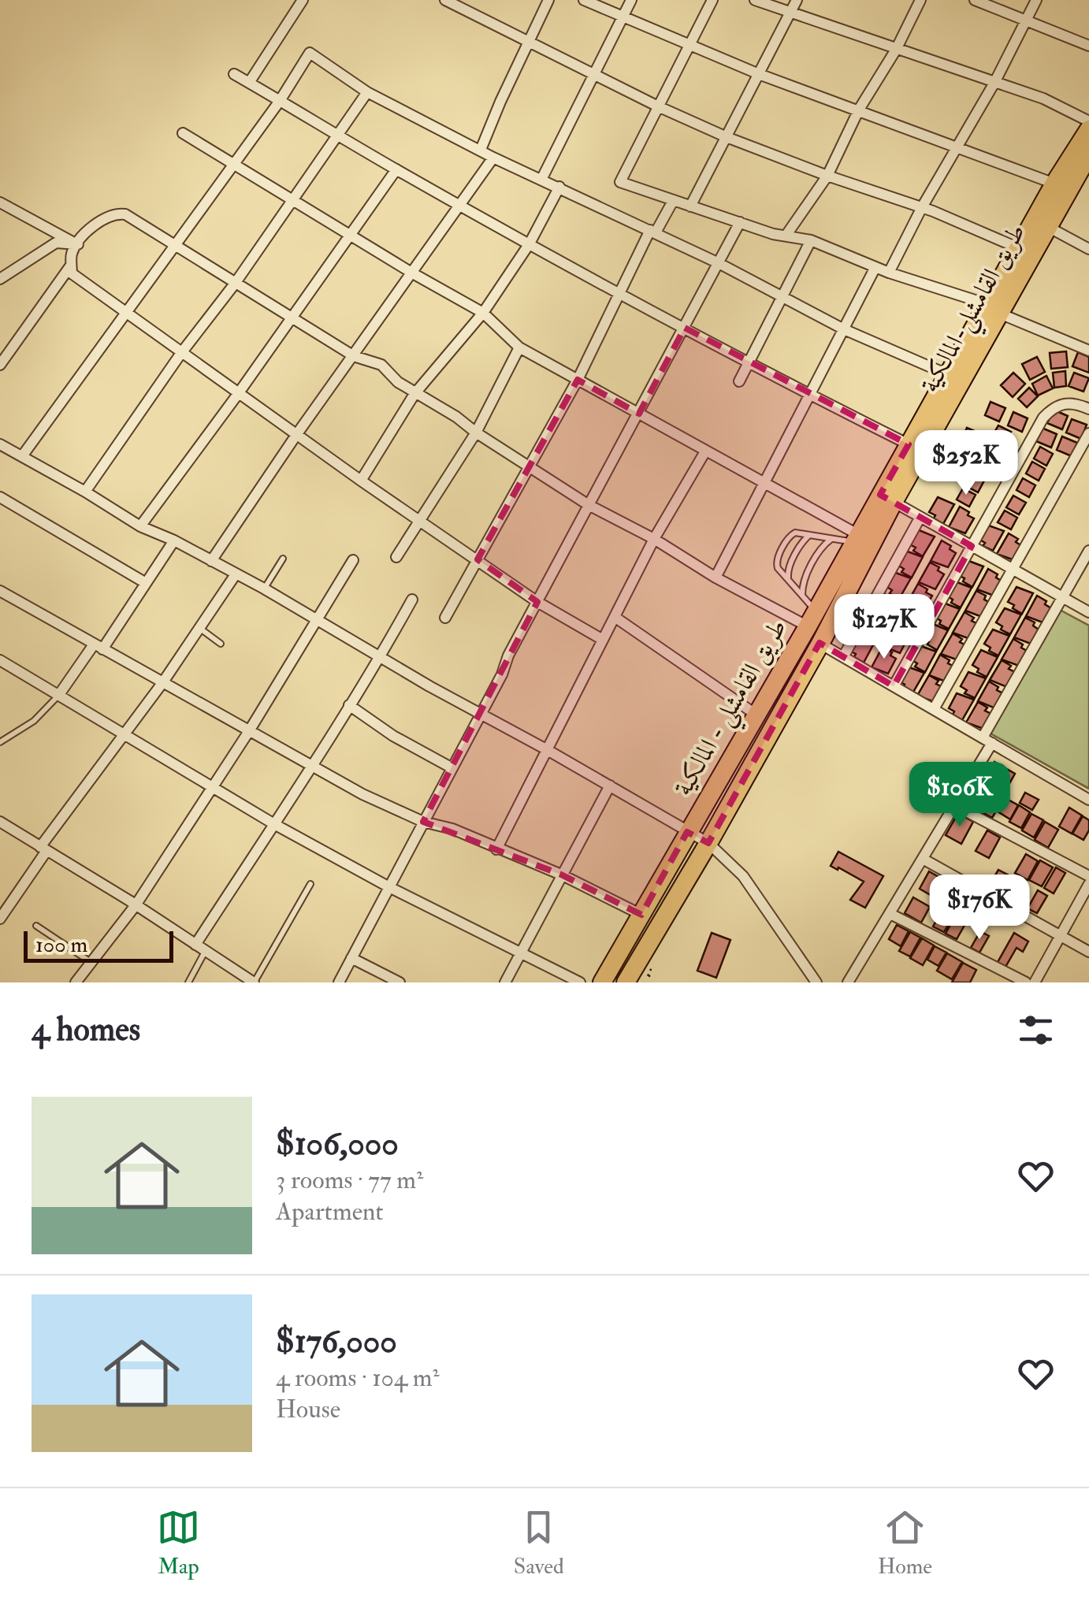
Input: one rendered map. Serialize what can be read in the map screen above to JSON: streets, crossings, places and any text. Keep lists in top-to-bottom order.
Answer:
{
  "streets": {
    "highway": ["طريق القامشلي-المالكية", "طريق القامشلي - المالكية"]
  },
  "crossings": [
    ["طريق القامشلي-المالكية", "طريق القامشلي - المالكية"]
  ],
  "scale_bar": "100 m",
  "page": {
    "price": [
      "$252K",
      "$127K",
      "$106K",
      "$176K"
    ],
    "scale": "100 m",
    "heading": "4 homes",
    "list": [
      {
        "name": "$106,000",
        "note": "3 rooms · 77 m² · Apartment"
      },
      {
        "name": "$176,000",
        "note": "4 rooms · 104 m² · House"
      }
    ],
    "tabs": ["Map", "Saved", "Home"]
  }
}
